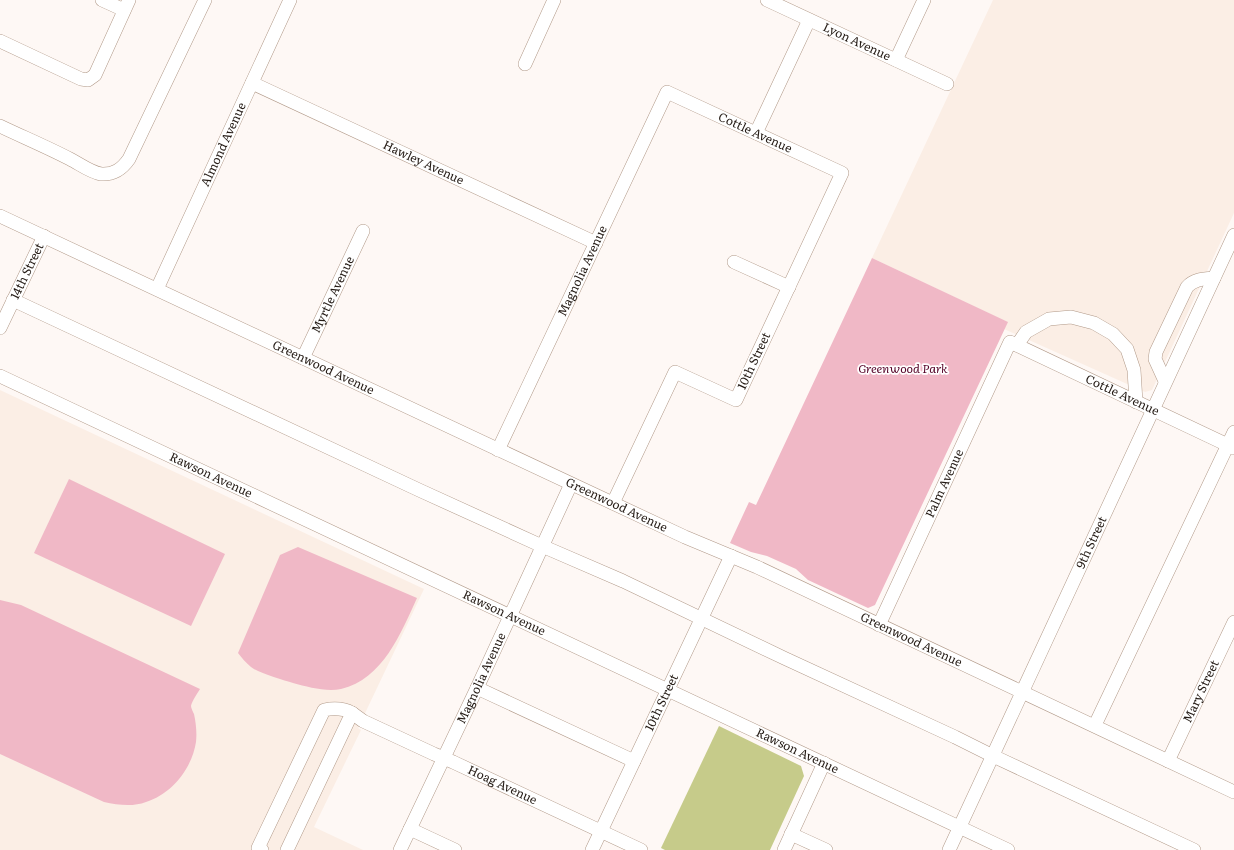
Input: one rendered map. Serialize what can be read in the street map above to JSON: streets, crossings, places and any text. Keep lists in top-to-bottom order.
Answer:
{
  "streets": {
    "street": [
      "Lyon Avenue",
      "Cottle Avenue",
      "Almond Avenue",
      "Hawley Avenue",
      "14th Street",
      "Magnolia Avenue",
      "Myrtle Avenue",
      "10th Street",
      "Greenwood Avenue",
      "Rawson Avenue",
      "Palm Avenue",
      "9th Street",
      "Mary Street",
      "Hoag Avenue"
    ]
  },
  "crossings": [
    ["Cottle Avenue", "Magnolia Avenue"],
    ["Cottle Avenue", "10th Street"],
    ["Cottle Avenue", "Palm Avenue"],
    ["Cottle Avenue", "9th Street"],
    ["Almond Avenue", "Hawley Avenue"],
    ["Almond Avenue", "Greenwood Avenue"],
    ["Hawley Avenue", "Magnolia Avenue"],
    ["14th Street", "Greenwood Avenue"],
    ["Magnolia Avenue", "Greenwood Avenue"],
    ["Magnolia Avenue", "Rawson Avenue"],
    ["Magnolia Avenue", "Hoag Avenue"],
    ["Myrtle Avenue", "Greenwood Avenue"],
    ["10th Street", "Greenwood Avenue"],
    ["10th Street", "Rawson Avenue"],
    ["10th Street", "Hoag Avenue"],
    ["Greenwood Avenue", "Palm Avenue"],
    ["Greenwood Avenue", "9th Street"],
    ["Greenwood Avenue", "Mary Street"],
    ["Rawson Avenue", "9th Street"]
  ],
  "parks": ["Greenwood Park"]
}
